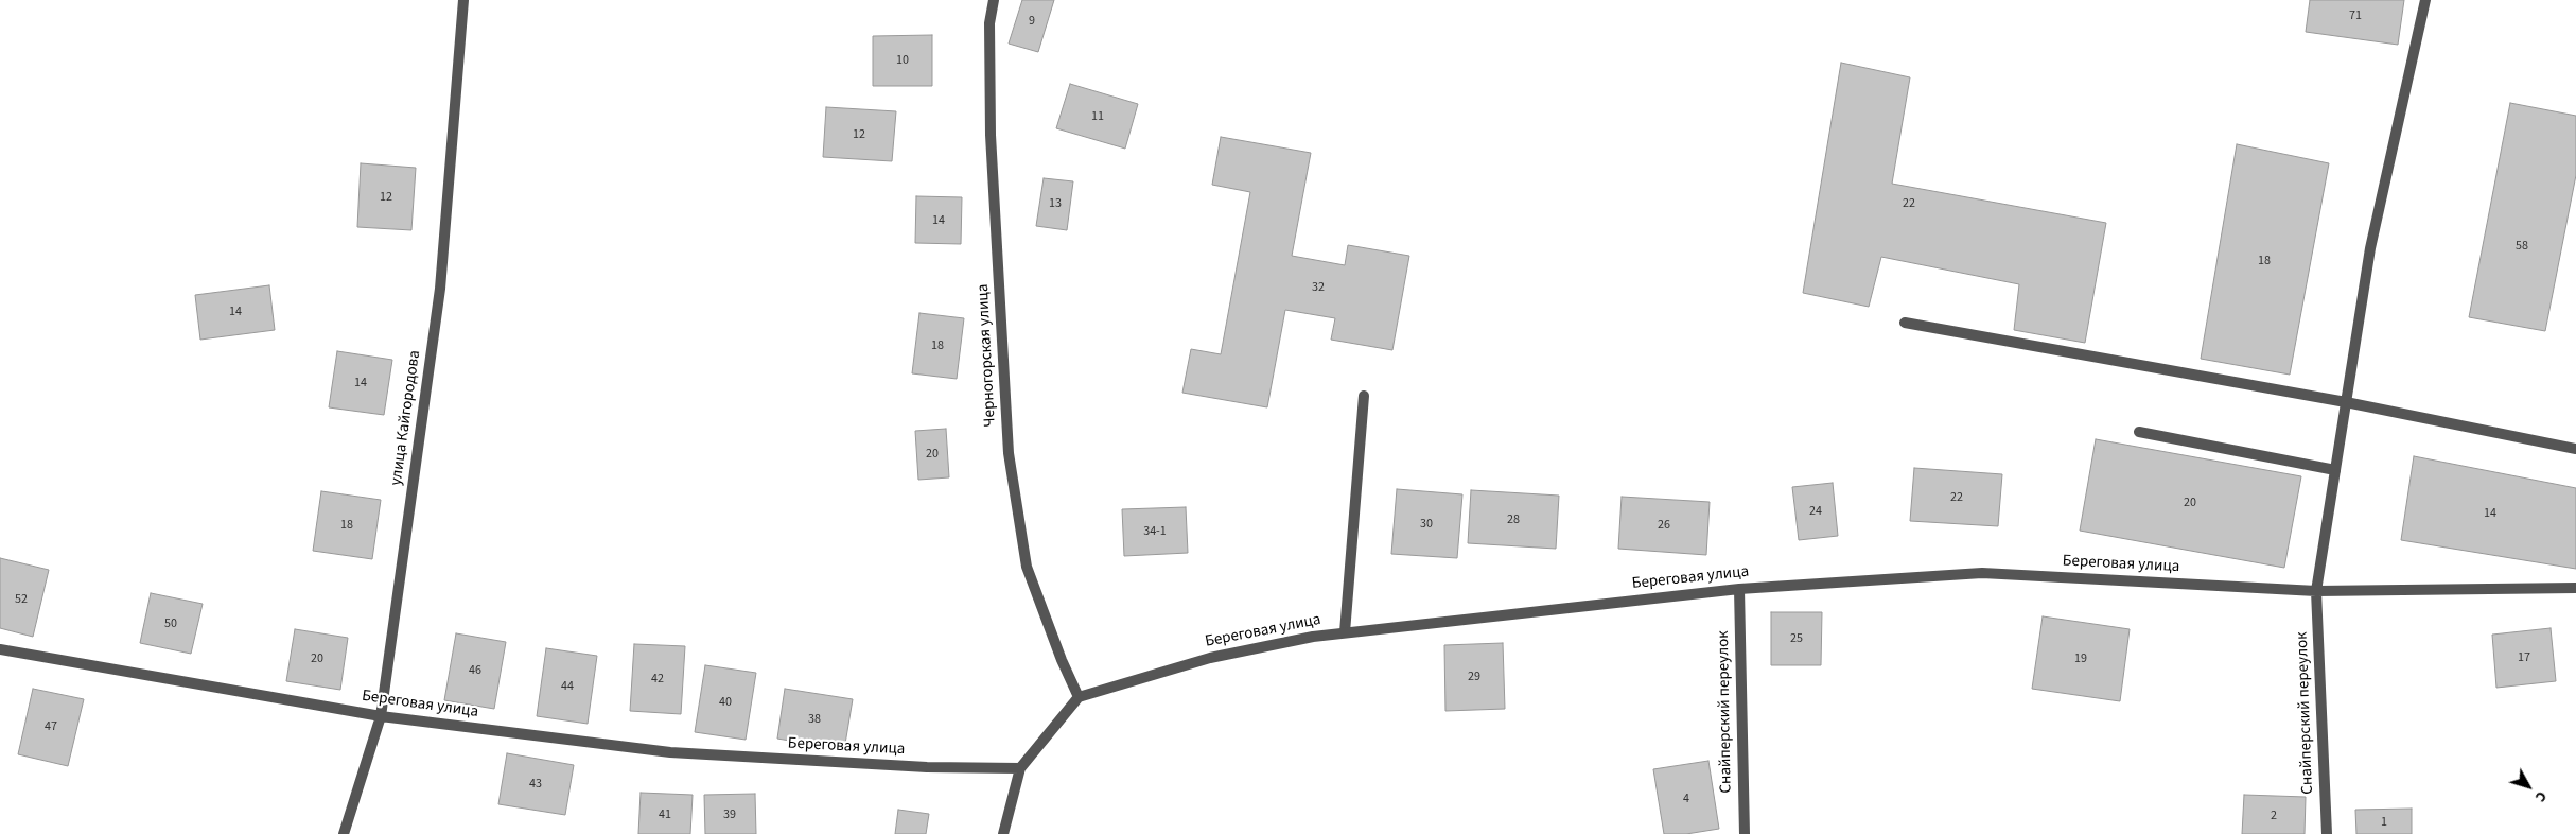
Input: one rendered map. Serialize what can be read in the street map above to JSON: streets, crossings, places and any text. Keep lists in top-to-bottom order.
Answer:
{
  "streets": {
    "street": [
      "Черногорская улица",
      "улица Кайгородова",
      "Береговая улица",
      "Снайперский переулок"
    ]
  },
  "crossings": [
    ["Черногорская улица", "Береговая улица"],
    ["улица Кайгородова", "Береговая улица"],
    ["Береговая улица", "Снайперский переулок"]
  ],
  "house_numbers": [
    "71",
    "9",
    "10",
    "11",
    "12",
    "12",
    "13",
    "22",
    "14",
    "58",
    "18",
    "32",
    "14",
    "18",
    "14",
    "20",
    "22",
    "20",
    "24",
    "14",
    "28",
    "30",
    "18",
    "26",
    "34-1",
    "52",
    "50",
    "25",
    "17",
    "20",
    "19",
    "46",
    "29",
    "42",
    "44",
    "40",
    "38",
    "47",
    "43",
    "4",
    "41",
    "39",
    "2",
    "1"
  ],
  "north": "bottom right"
}
